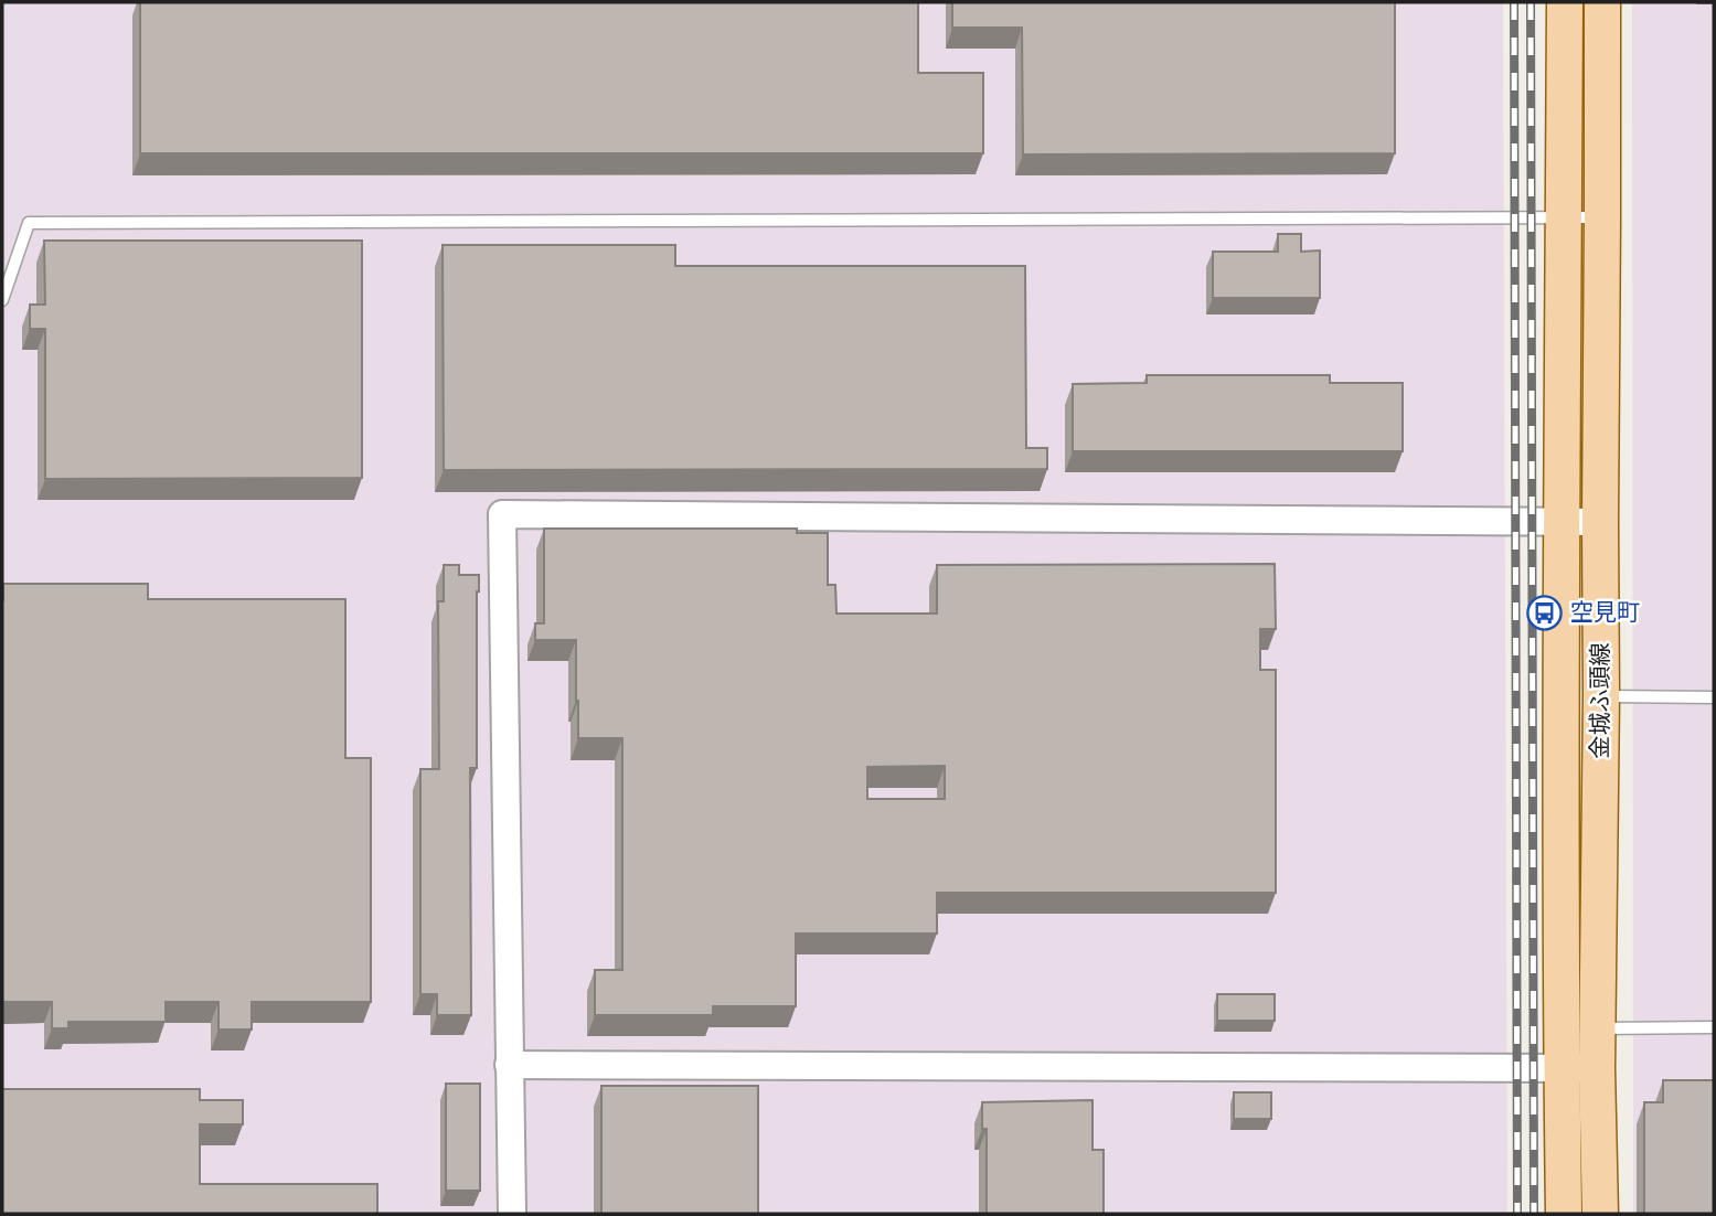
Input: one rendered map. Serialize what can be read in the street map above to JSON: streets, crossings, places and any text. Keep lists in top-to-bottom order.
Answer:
{
  "streets": {
    "main road": ["金城ふ頭線"]
  },
  "places": {
    "bus stop": ["空見町"]
  }
}
